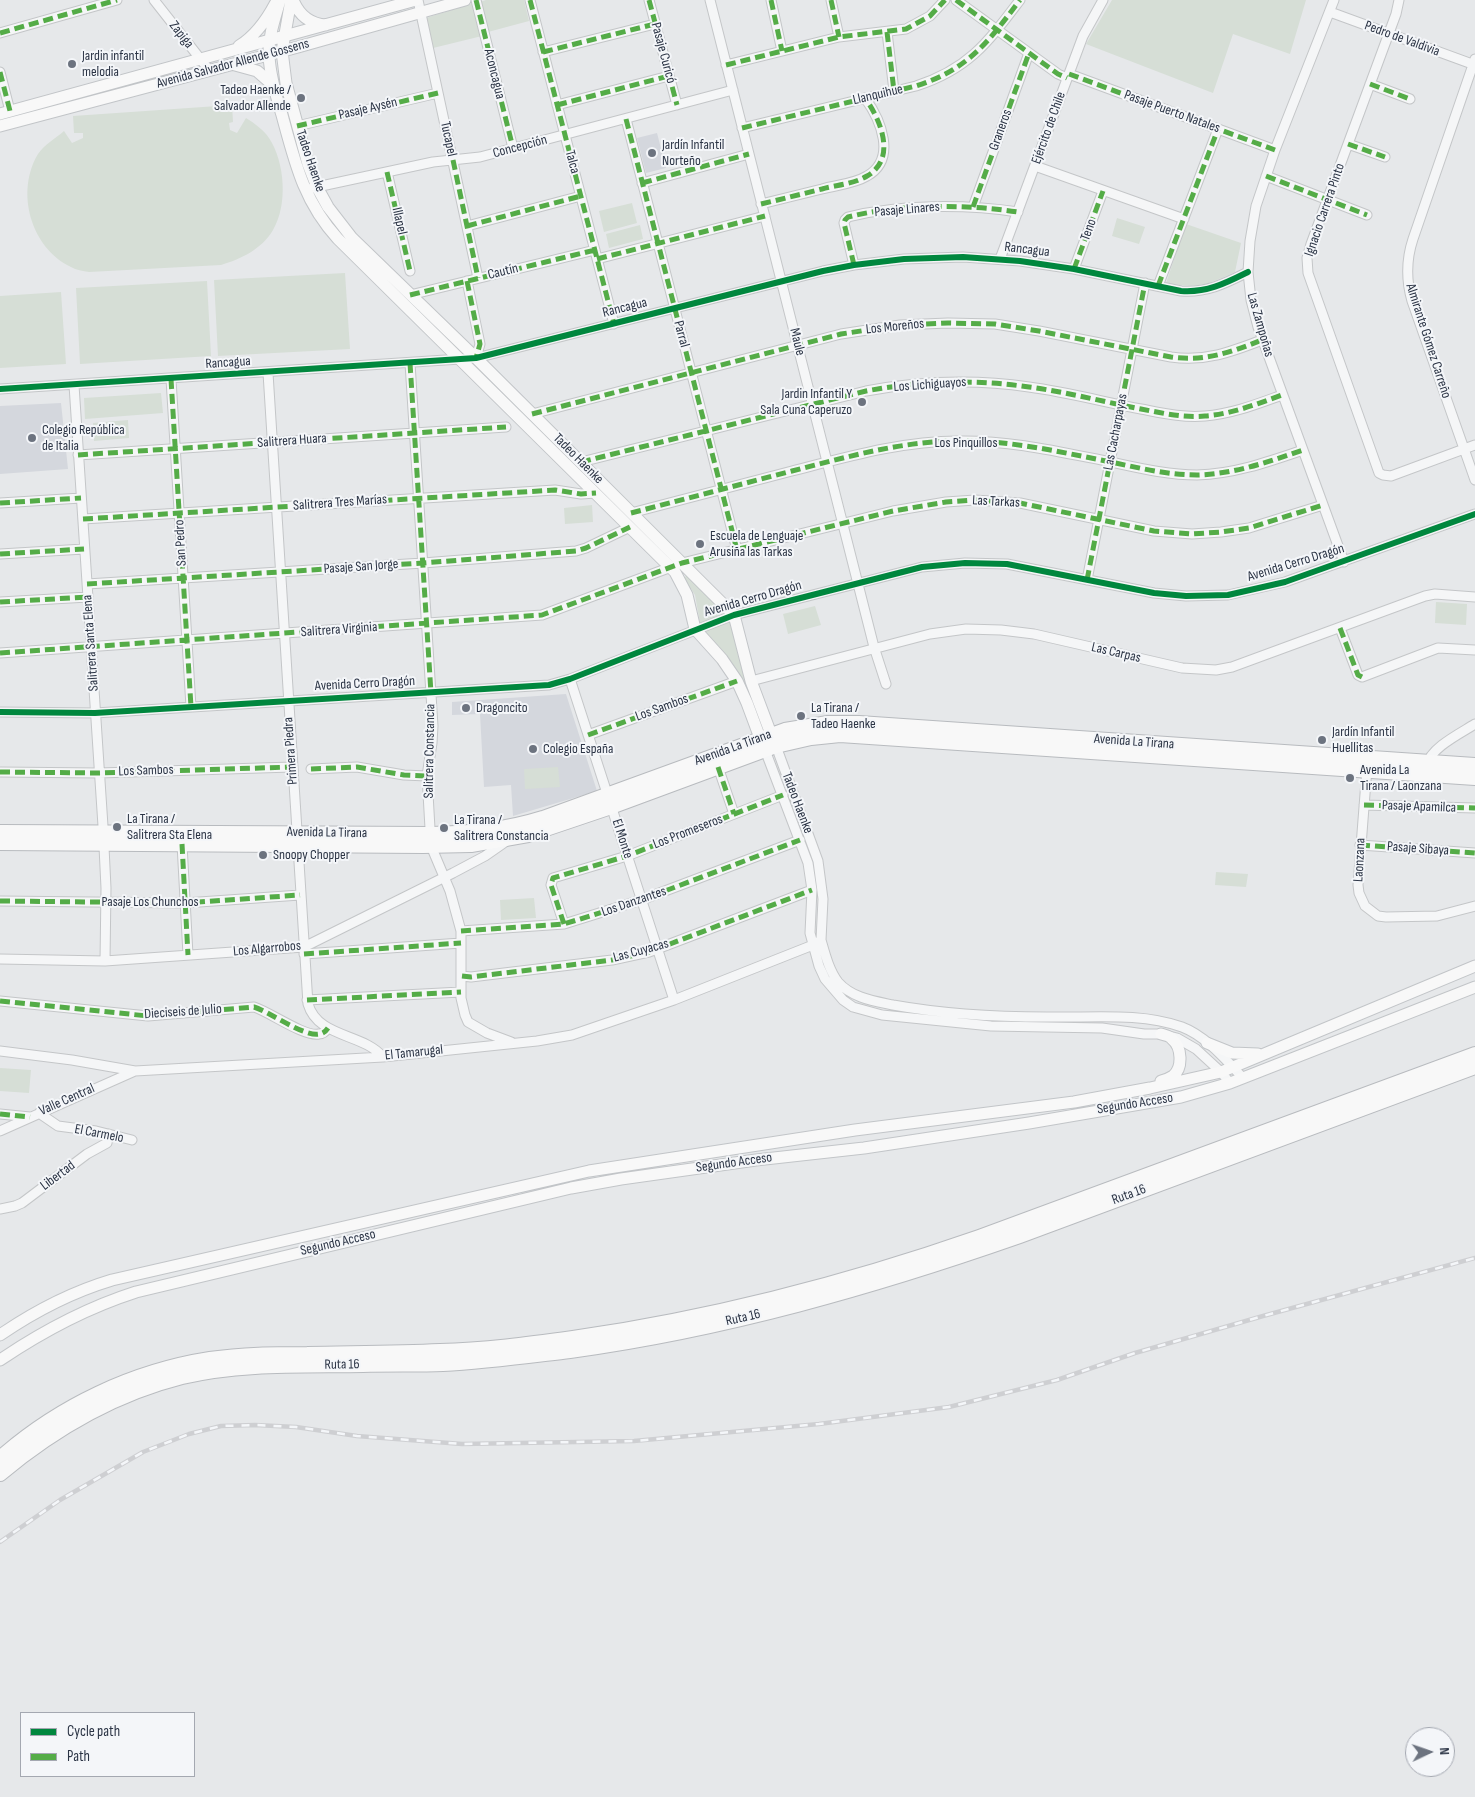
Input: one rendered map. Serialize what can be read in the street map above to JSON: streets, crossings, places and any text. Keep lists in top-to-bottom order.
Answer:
{
  "streets": {
    "highway": ["Avenida La Tirana", "Ruta 16"],
    "main road": ["Avenida Salvador Allende Gossens", "Tadeo Haenke", "Segundo Acceso"],
    "street": [
      "Zapiga",
      "Pedro de Valdivia",
      "Pasaje Curicó",
      "Aconcagua",
      "Llanquihue",
      "Pasaje Aysén",
      "Pasaje Puerto Natales",
      "Ejército de Chile",
      "Graneros",
      "Tucapel",
      "Concepción",
      "Talca",
      "Pasaje Linares",
      "Ignacio Carrera Pinto",
      "Illapel",
      "Teno",
      "Rancagua",
      "Cautín",
      "Las Zampoñas",
      "Los Moreños",
      "Parral",
      "Almirante Gómez Carreño",
      "Maule",
      "Los Lichiguayos",
      "Las Cacharpayas",
      "Salitrera Huara",
      "Los Pinquillos",
      "Las Tarkas",
      "Salitrera Tres Marías",
      "San Pedro",
      "Avenida Cerro Dragón",
      "Pasaje San Jorge",
      "Salitrera Virginia",
      "Salitrera Santa Elena",
      "Las Carpas",
      "Los Sambos",
      "Primera Piedra",
      "Salitrera Constancia",
      "Pasaje Apamilca",
      "Los Promeseros",
      "El Monte",
      "Pasaje Sibaya",
      "Laonzana",
      "Pasaje Los Chunchos",
      "Los Danzantes",
      "Los Algarrobos",
      "Las Cuyacas",
      "Dieciseis de Julio",
      "El Tamarugal",
      "Valle Central",
      "El Carmelo",
      "Libertad"
    ]
  },
  "crossings": [
    ["Zapiga", "Avenida Salvador Allende Gossens"],
    ["Pedro de Valdivia", "Ignacio Carrera Pinto"],
    ["Pedro de Valdivia", "Las Zampoñas"],
    ["Pedro de Valdivia", "Almirante Gómez Carreño"],
    ["Pasaje Curicó", "Concepción"],
    ["Avenida Salvador Allende Gossens", "Tucapel"],
    ["Avenida Salvador Allende Gossens", "Tadeo Haenke"],
    ["Aconcagua", "Concepción"],
    ["Llanquihue", "Pasaje Puerto Natales"],
    ["Llanquihue", "Maule"],
    ["Pasaje Aysén", "Tucapel"],
    ["Pasaje Aysén", "Tadeo Haenke"],
    ["Pasaje Puerto Natales", "Ejército de Chile"],
    ["Pasaje Puerto Natales", "Graneros"],
    ["Pasaje Puerto Natales", "Las Zampoñas"],
    ["Ejército de Chile", "Pasaje Linares"],
    ["Ejército de Chile", "Rancagua"],
    ["Graneros", "Pasaje Linares"],
    ["Tucapel", "Concepción"],
    ["Tucapel", "Cautín"],
    ["Concepción", "Tadeo Haenke"],
    ["Concepción", "Talca"],
    ["Concepción", "Illapel"],
    ["Concepción", "Parral"],
    ["Concepción", "Maule"],
    ["Tadeo Haenke", "Rancagua"],
    ["Tadeo Haenke", "Cautín"],
    ["Tadeo Haenke", "Los Moreños"],
    ["Tadeo Haenke", "Los Lichiguayos"],
    ["Tadeo Haenke", "Los Pinquillos"],
    ["Tadeo Haenke", "Las Tarkas"],
    ["Tadeo Haenke", "Salitrera Tres Marías"],
    ["Tadeo Haenke", "Avenida Cerro Dragón"],
    ["Tadeo Haenke", "Pasaje San Jorge"],
    ["Tadeo Haenke", "Salitrera Virginia"],
    ["Tadeo Haenke", "Las Carpas"],
    ["Tadeo Haenke", "Los Sambos"],
    ["Tadeo Haenke", "Avenida La Tirana"],
    ["Tadeo Haenke", "Los Promeseros"],
    ["Tadeo Haenke", "Los Danzantes"],
    ["Tadeo Haenke", "Las Cuyacas"],
    ["Tadeo Haenke", "El Tamarugal"],
    ["Tadeo Haenke", "Segundo Acceso"],
    ["Talca", "Rancagua"],
    ["Talca", "Cautín"],
    ["Pasaje Linares", "Rancagua"],
    ["Ignacio Carrera Pinto", "Almirante Gómez Carreño"],
    ["Teno", "Rancagua"],
    ["Rancagua", "Las Zampoñas"],
    ["Rancagua", "Parral"],
    ["Rancagua", "Maule"],
    ["Rancagua", "Las Cacharpayas"],
    ["Rancagua", "San Pedro"],
    ["Rancagua", "Salitrera Santa Elena"],
    ["Rancagua", "Primera Piedra"],
    ["Rancagua", "Salitrera Constancia"],
    ["Cautín", "Parral"],
    ["Cautín", "Maule"],
    ["Las Zampoñas", "Los Moreños"],
    ["Las Zampoñas", "Los Lichiguayos"],
    ["Las Zampoñas", "Los Pinquillos"],
    ["Las Zampoñas", "Las Tarkas"],
    ["Las Zampoñas", "Avenida Cerro Dragón"],
    ["Los Moreños", "Parral"],
    ["Los Moreños", "Maule"],
    ["Los Moreños", "Las Cacharpayas"],
    ["Parral", "Los Lichiguayos"],
    ["Parral", "Los Pinquillos"],
    ["Parral", "Las Tarkas"],
    ["Maule", "Los Lichiguayos"],
    ["Maule", "Los Pinquillos"],
    ["Maule", "Las Tarkas"],
    ["Maule", "Avenida Cerro Dragón"],
    ["Maule", "Las Carpas"],
    ["Los Lichiguayos", "Las Cacharpayas"],
    ["Las Cacharpayas", "Los Pinquillos"],
    ["Las Cacharpayas", "Las Tarkas"],
    ["Las Cacharpayas", "Avenida Cerro Dragón"],
    ["Salitrera Huara", "San Pedro"],
    ["Salitrera Huara", "Salitrera Santa Elena"],
    ["Salitrera Huara", "Primera Piedra"],
    ["Salitrera Huara", "Salitrera Constancia"],
    ["Las Tarkas", "Salitrera Virginia"],
    ["Salitrera Tres Marías", "San Pedro"],
    ["Salitrera Tres Marías", "Salitrera Santa Elena"],
    ["Salitrera Tres Marías", "Primera Piedra"],
    ["Salitrera Tres Marías", "Salitrera Constancia"],
    ["San Pedro", "Avenida Cerro Dragón"],
    ["San Pedro", "Pasaje San Jorge"],
    ["San Pedro", "Salitrera Virginia"],
    ["Avenida Cerro Dragón", "Salitrera Santa Elena"],
    ["Avenida Cerro Dragón", "Primera Piedra"],
    ["Avenida Cerro Dragón", "Salitrera Constancia"],
    ["Avenida Cerro Dragón", "El Monte"],
    ["Pasaje San Jorge", "Salitrera Santa Elena"],
    ["Pasaje San Jorge", "Primera Piedra"],
    ["Pasaje San Jorge", "Salitrera Constancia"],
    ["Salitrera Virginia", "Salitrera Santa Elena"],
    ["Salitrera Virginia", "Primera Piedra"],
    ["Salitrera Virginia", "Salitrera Constancia"],
    ["Salitrera Santa Elena", "Los Sambos"],
    ["Salitrera Santa Elena", "Avenida La Tirana"],
    ["Salitrera Santa Elena", "Pasaje Los Chunchos"],
    ["Salitrera Santa Elena", "Los Algarrobos"],
    ["Los Sambos", "Primera Piedra"],
    ["Los Sambos", "El Monte"],
    ["Avenida La Tirana", "Primera Piedra"],
    ["Avenida La Tirana", "Salitrera Constancia"],
    ["Avenida La Tirana", "El Monte"],
    ["Avenida La Tirana", "Laonzana"],
    ["Avenida La Tirana", "Los Algarrobos"],
    ["Primera Piedra", "Pasaje Los Chunchos"],
    ["Primera Piedra", "Los Algarrobos"],
    ["Primera Piedra", "Dieciseis de Julio"],
    ["Primera Piedra", "El Tamarugal"],
    ["Salitrera Constancia", "Los Danzantes"],
    ["Salitrera Constancia", "Los Algarrobos"],
    ["Salitrera Constancia", "Las Cuyacas"],
    ["Salitrera Constancia", "El Tamarugal"],
    ["Pasaje Apamilca", "Laonzana"],
    ["Los Promeseros", "El Monte"],
    ["Los Promeseros", "Los Danzantes"],
    ["El Monte", "Los Danzantes"],
    ["El Monte", "Las Cuyacas"],
    ["El Monte", "El Tamarugal"],
    ["Pasaje Sibaya", "Laonzana"],
    ["El Tamarugal", "Valle Central"],
    ["Valle Central", "El Carmelo"],
    ["El Carmelo", "Libertad"]
  ],
  "places": [
    "Jardin infantil melodia",
    "Tadeo Haenke / Salvador Allende",
    "Jardín Infantil Norteño",
    "Jardin Infantil Y Sala Cuna Caperuzo",
    "Colegio República de Italia",
    "Escuela de Lenguaje Arusiña las Tarkas",
    "Dragoncito",
    "La Tirana / Tadeo Haenke",
    "Jardín Infantil Huellitas",
    "Colegio España",
    "Avenida La Tirana / Laonzana",
    "La Tirana / Salitrera Sta Elena",
    "La Tirana / Salitrera Constancia",
    "Snoopy Chopper"
  ],
  "legend": ["Cycle path", "Path"],
  "north": "right"
}
